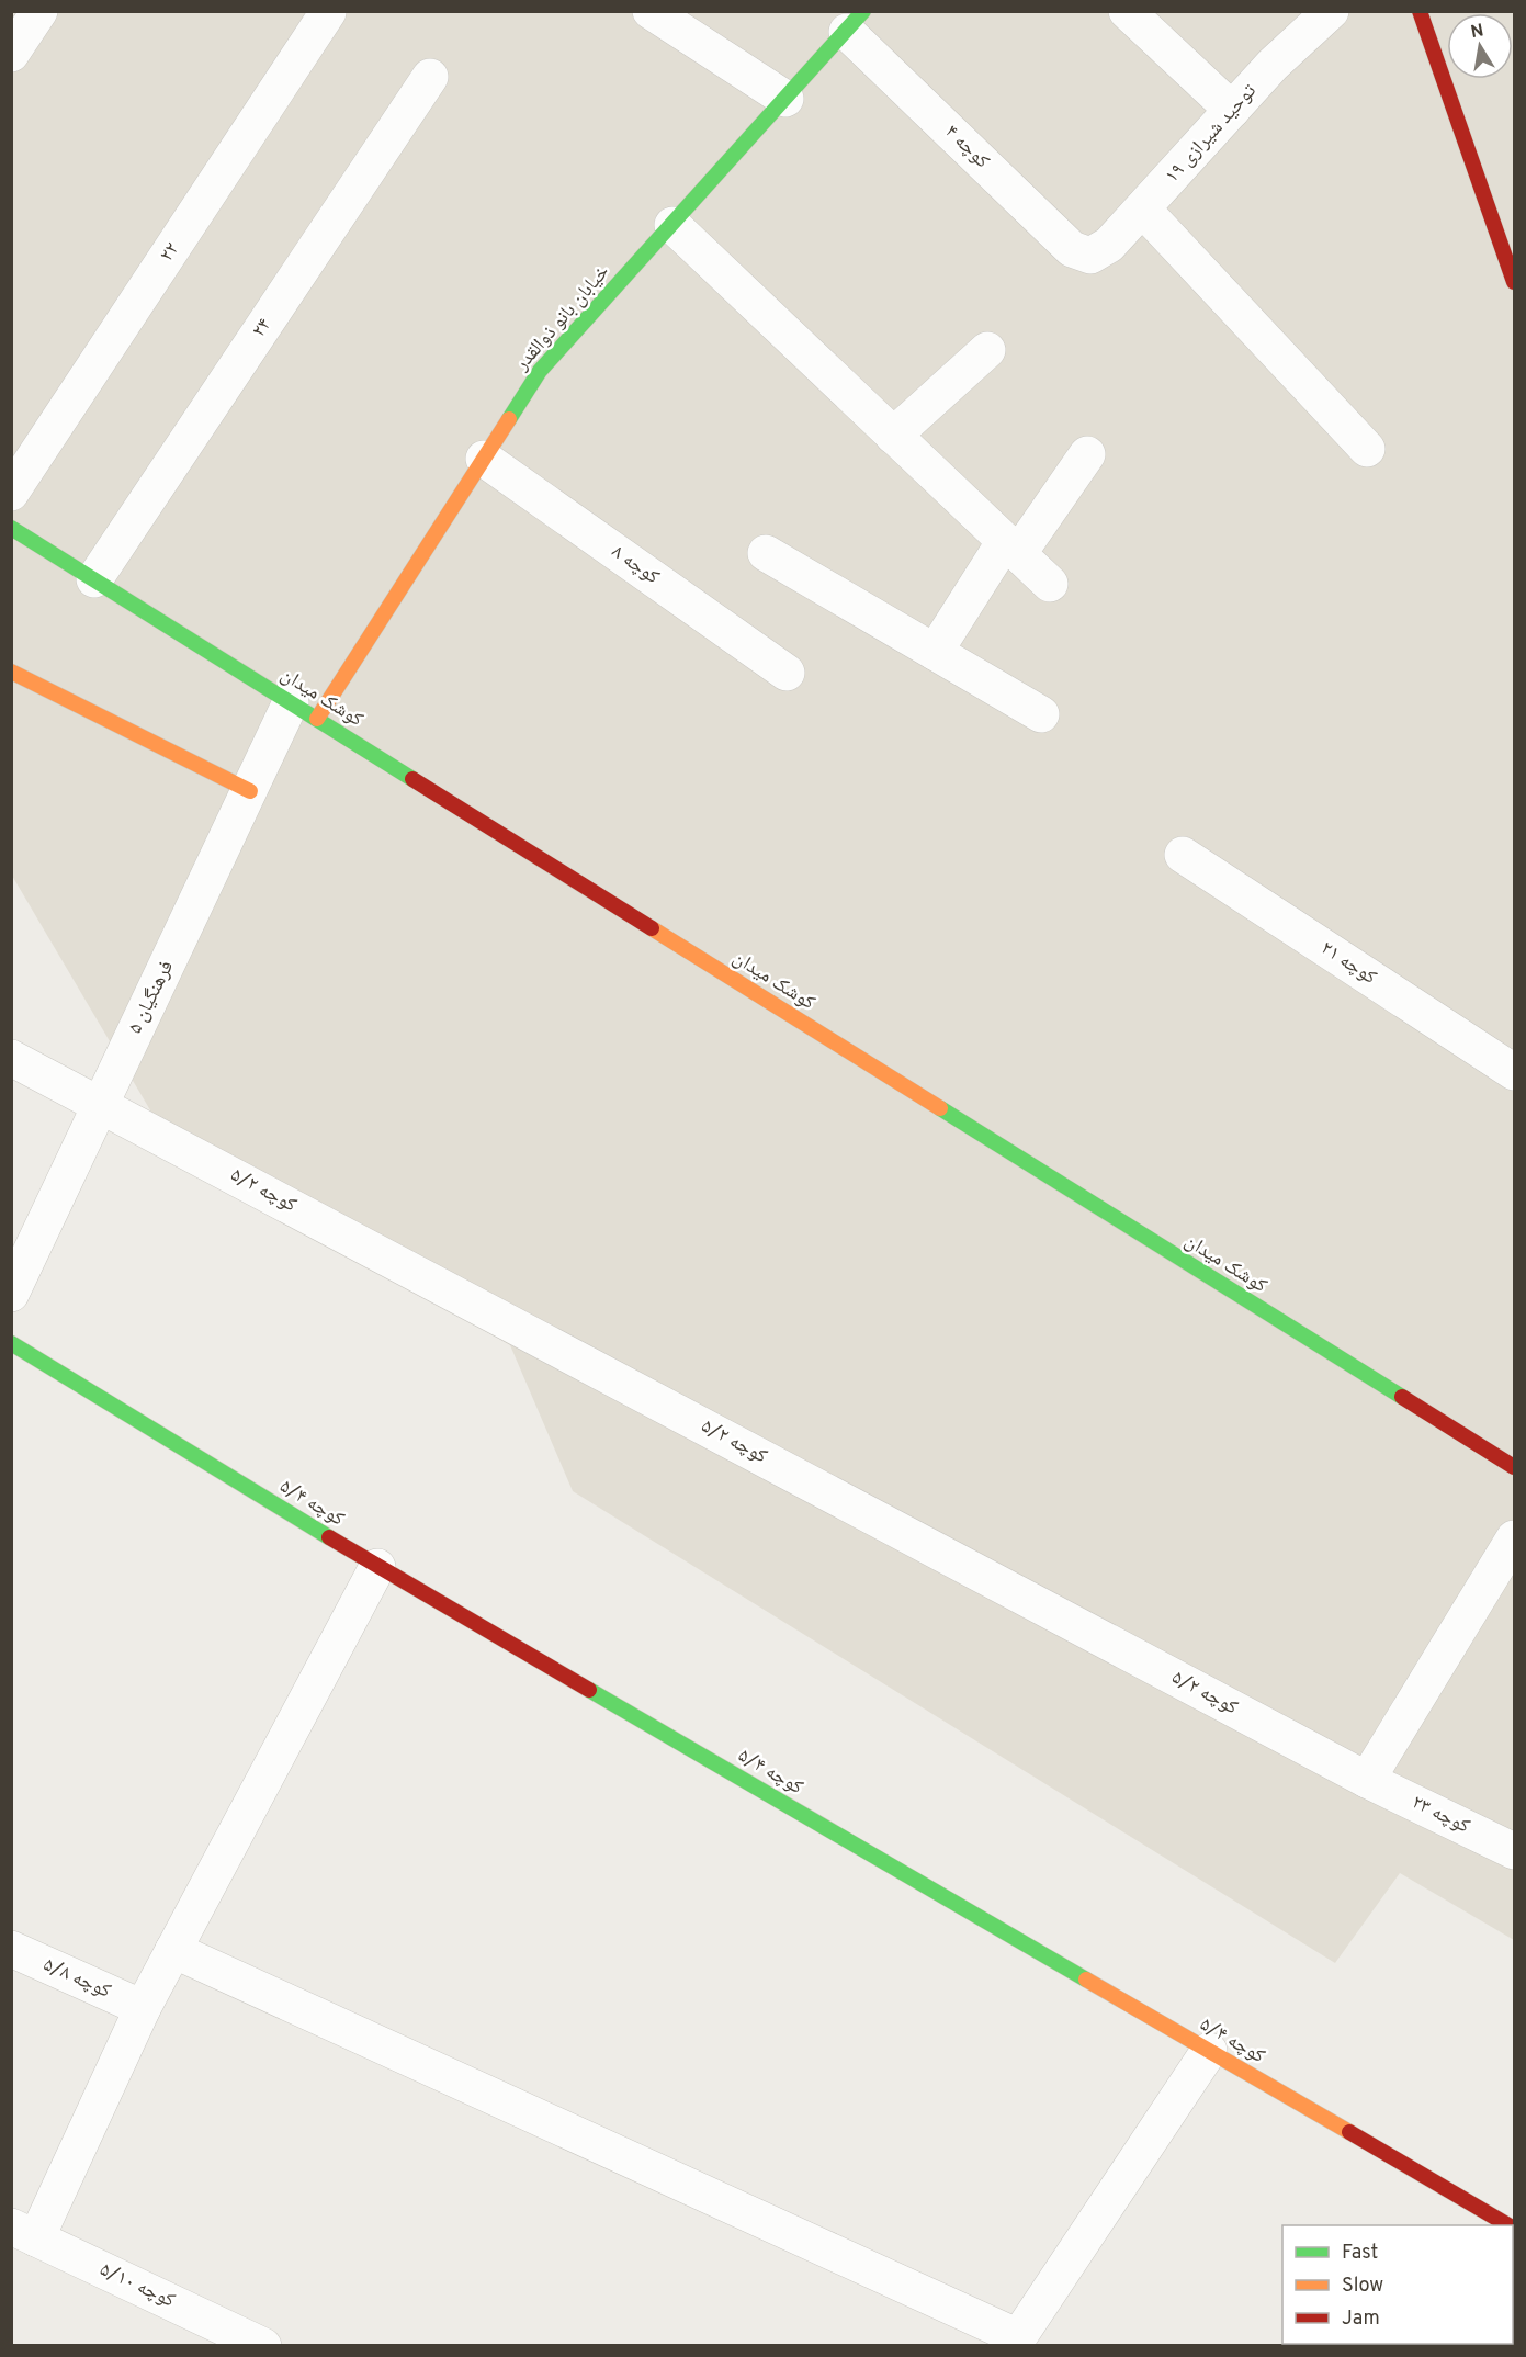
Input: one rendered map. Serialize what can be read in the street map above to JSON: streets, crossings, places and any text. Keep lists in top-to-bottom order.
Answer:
{
  "streets": {
    "street": [
      "توحید شیرازی ۱۹",
      "کوچه ۴",
      "۲۲",
      "خیابان بانو ذوالقدر",
      "۲۴",
      "کوچه ۸",
      "کوشک میدان",
      "کوچه ۲۱",
      "فرهنگیان ۵",
      "کوچه ۵/۲",
      "کوچه ۵/۴",
      "کوچه ۲۳",
      "کوچه ۵/۸",
      "کوچه ۵/۱۰"
    ]
  },
  "crossings": [
    ["توحید شیرازی ۱۹", "کوچه ۴"],
    ["کوچه ۴", "خیابان بانو ذوالقدر"],
    ["خیابان بانو ذوالقدر", "کوچه ۸"],
    ["خیابان بانو ذوالقدر", "کوشک میدان"],
    ["خیابان بانو ذوالقدر", "فرهنگیان ۵"],
    ["۲۴", "کوشک میدان"],
    ["کوشک میدان", "فرهنگیان ۵"],
    ["فرهنگیان ۵", "کوچه ۵/۲"],
    ["کوچه ۵/۲", "کوچه ۲۳"]
  ],
  "legend": ["Fast", "Slow", "Jam"],
  "north": "top"
}
